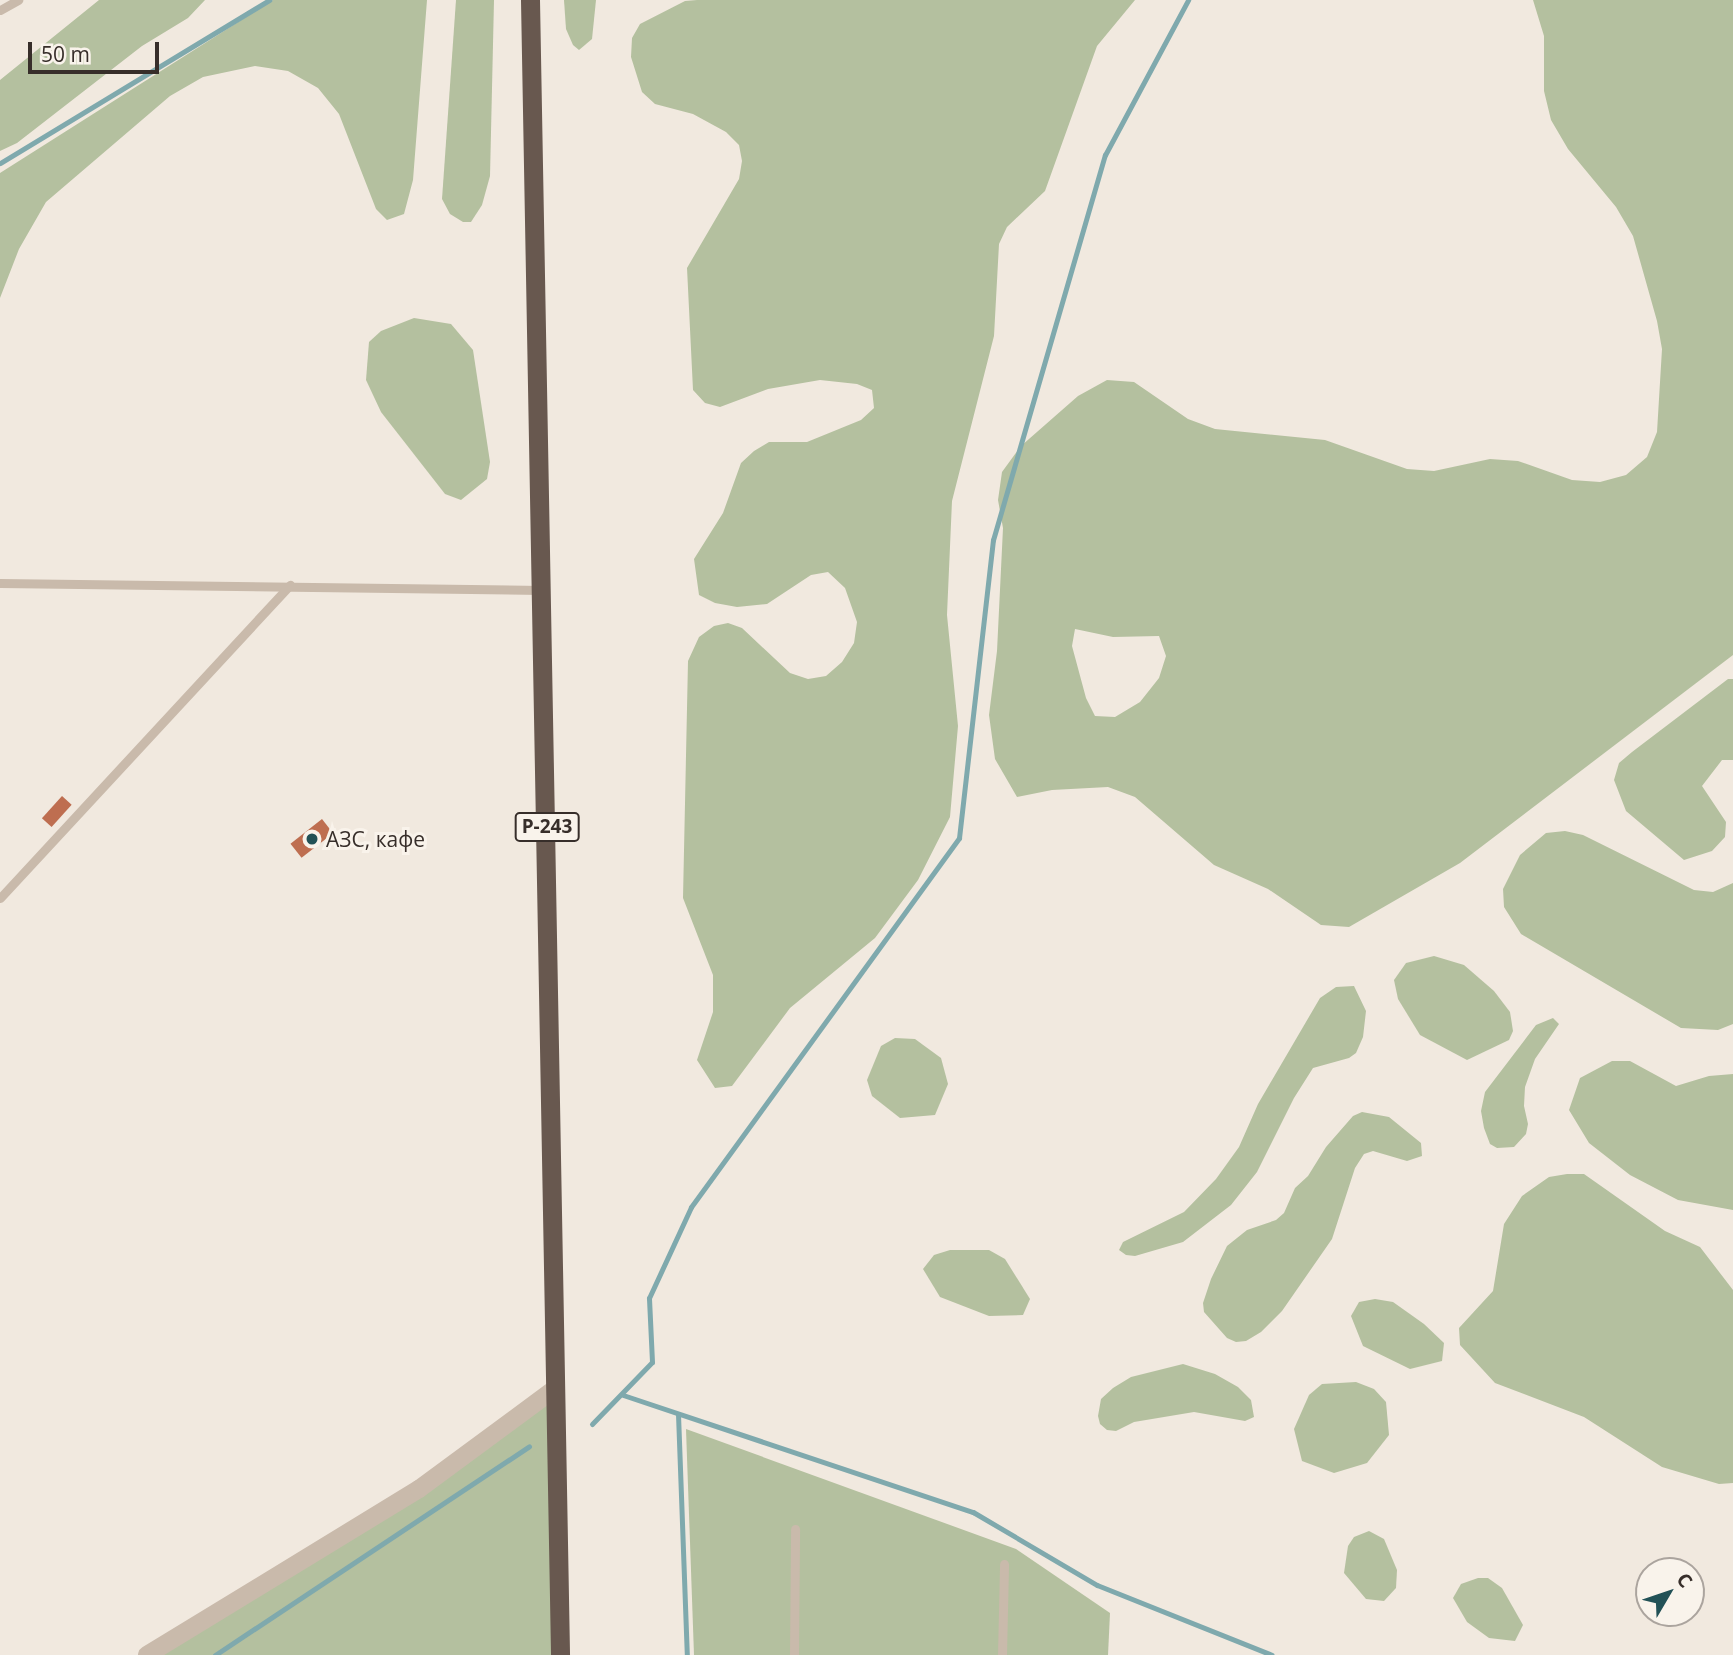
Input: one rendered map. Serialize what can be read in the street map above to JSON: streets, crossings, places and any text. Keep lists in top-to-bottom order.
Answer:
{
  "streets": {
    "highway": ["Р-243"]
  },
  "places": ["АЗС, кафе"],
  "scale_bar": "50 m",
  "north": "top right"
}
